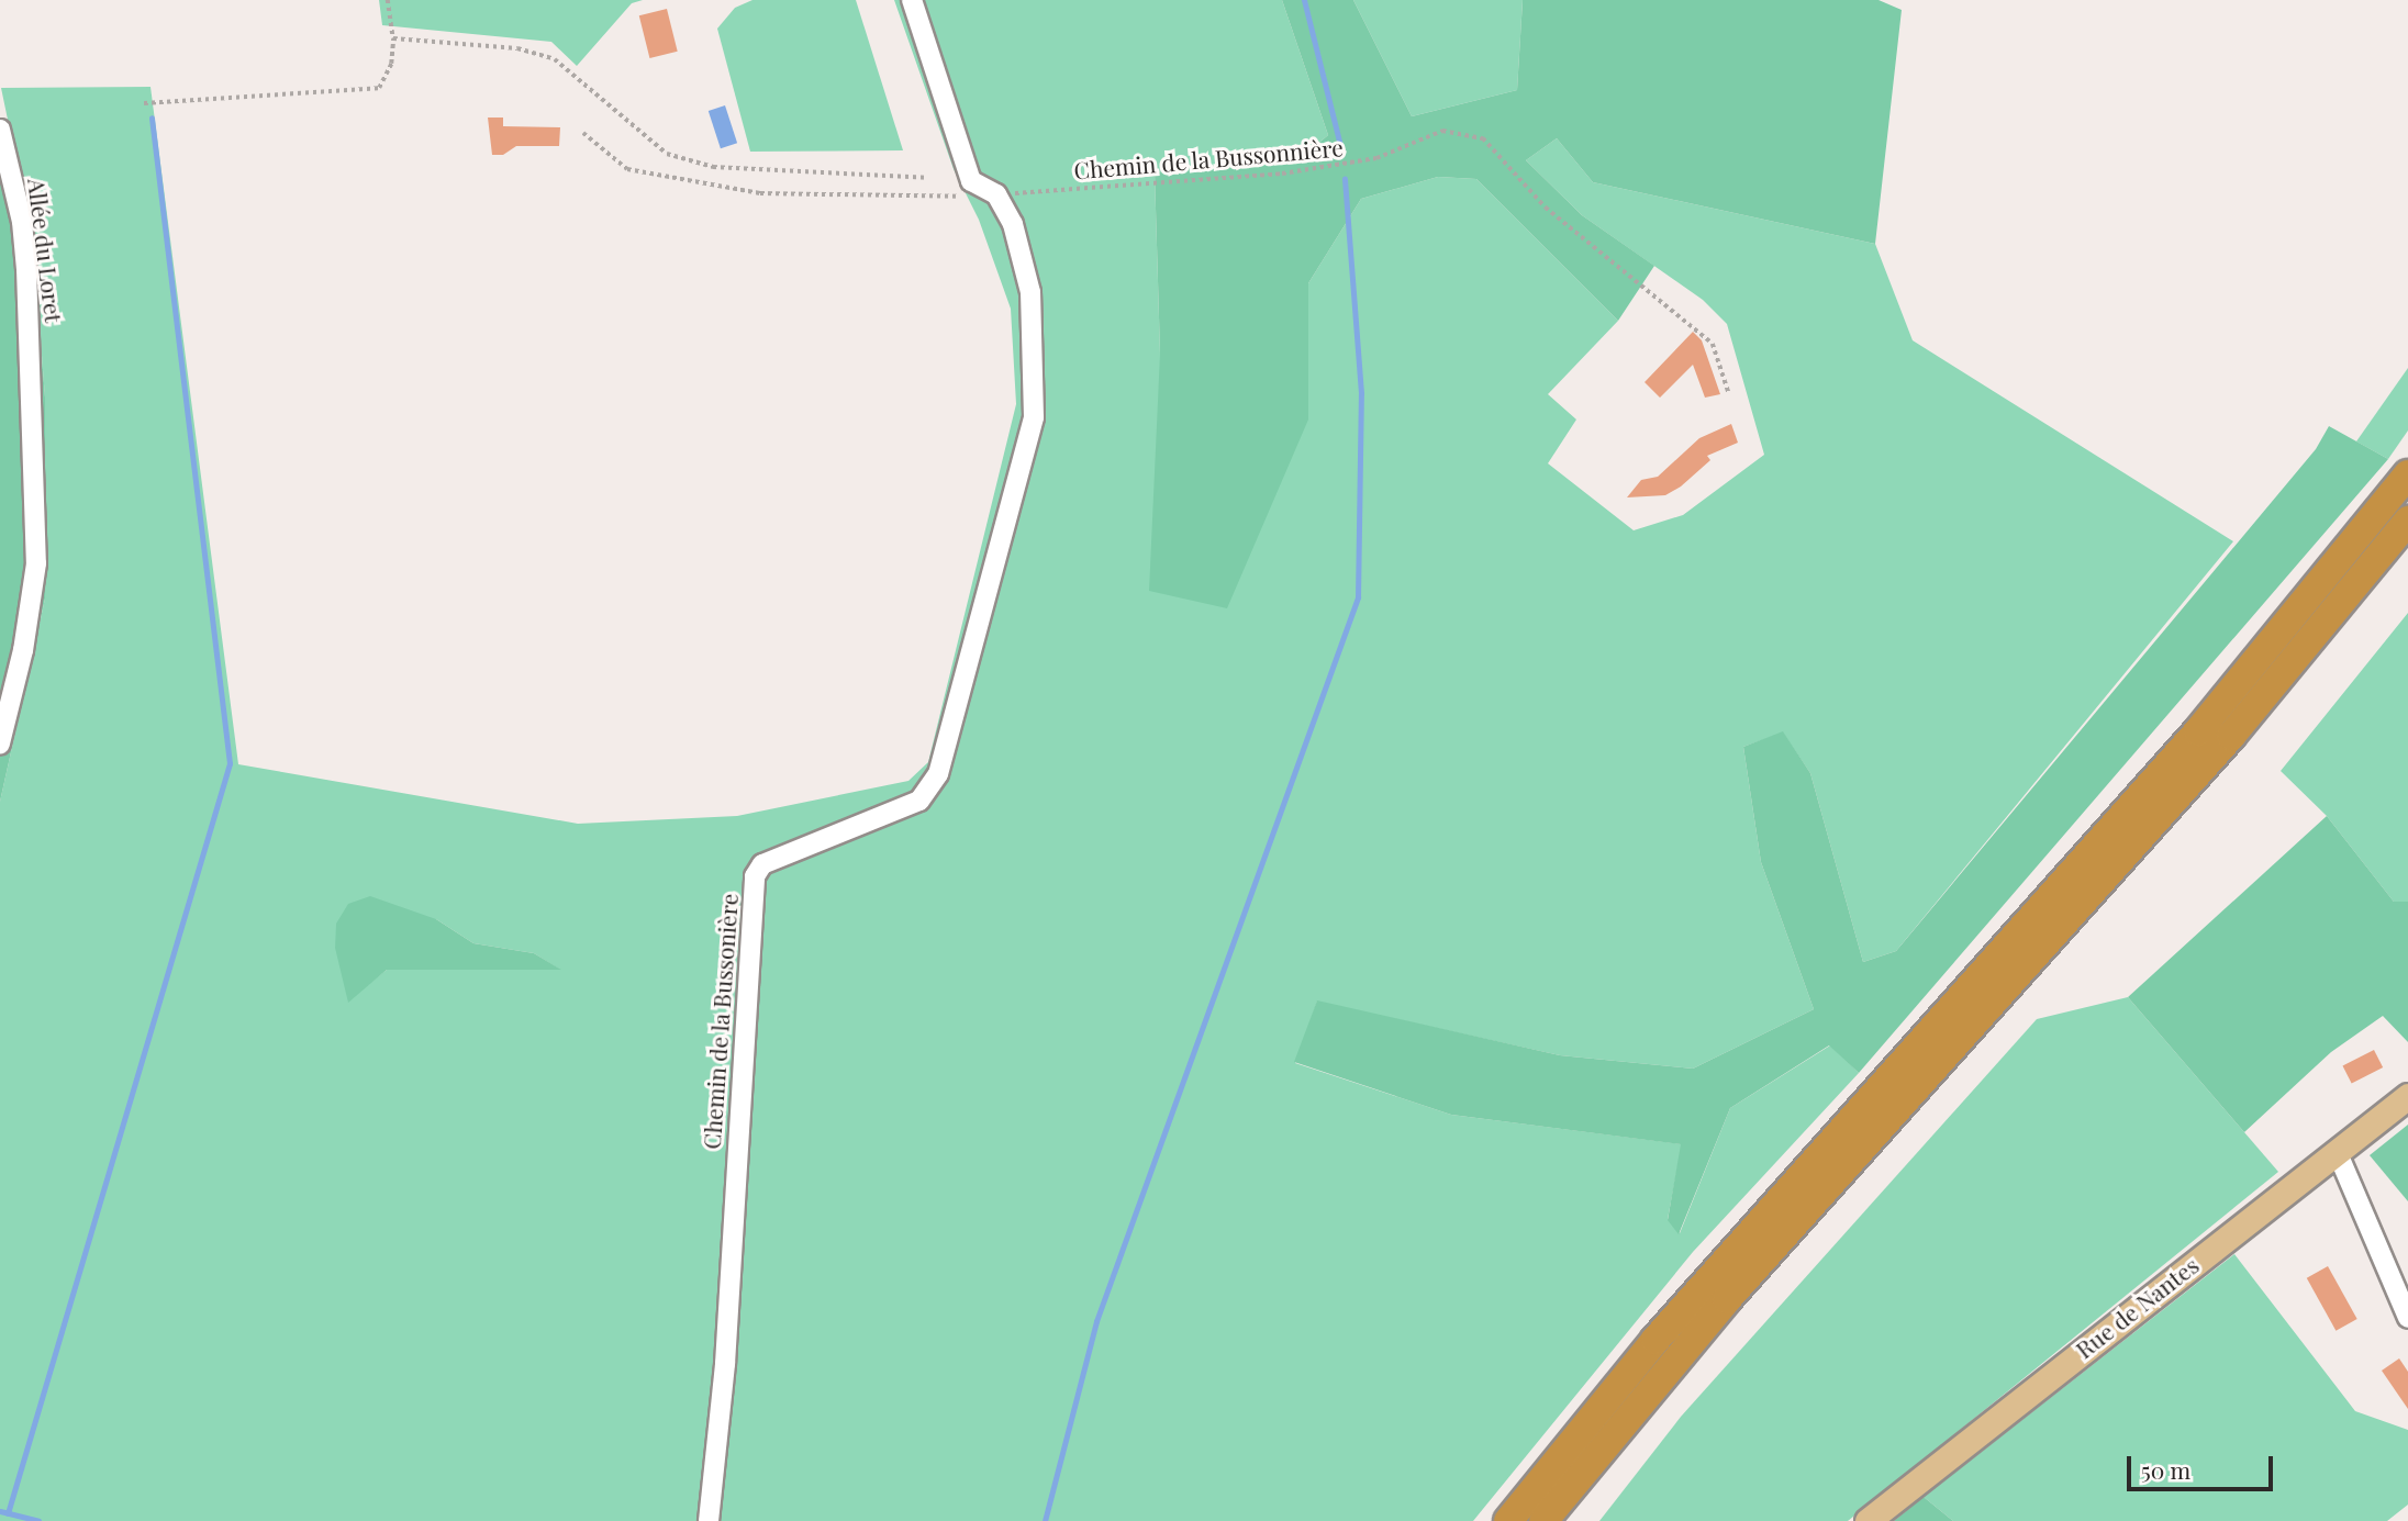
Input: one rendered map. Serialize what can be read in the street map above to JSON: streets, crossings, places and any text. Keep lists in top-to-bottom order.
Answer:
{
  "streets": {
    "main road": ["Rue de Nantes"],
    "street": ["Allée du Loret", "Chemin de la Bussonière"],
    "path": ["Chemin de la Bussonnière"]
  },
  "crossings": [
    ["Chemin de la Bussonnière", "Chemin de la Bussonière"]
  ],
  "scale_bar": "50 m"
}
